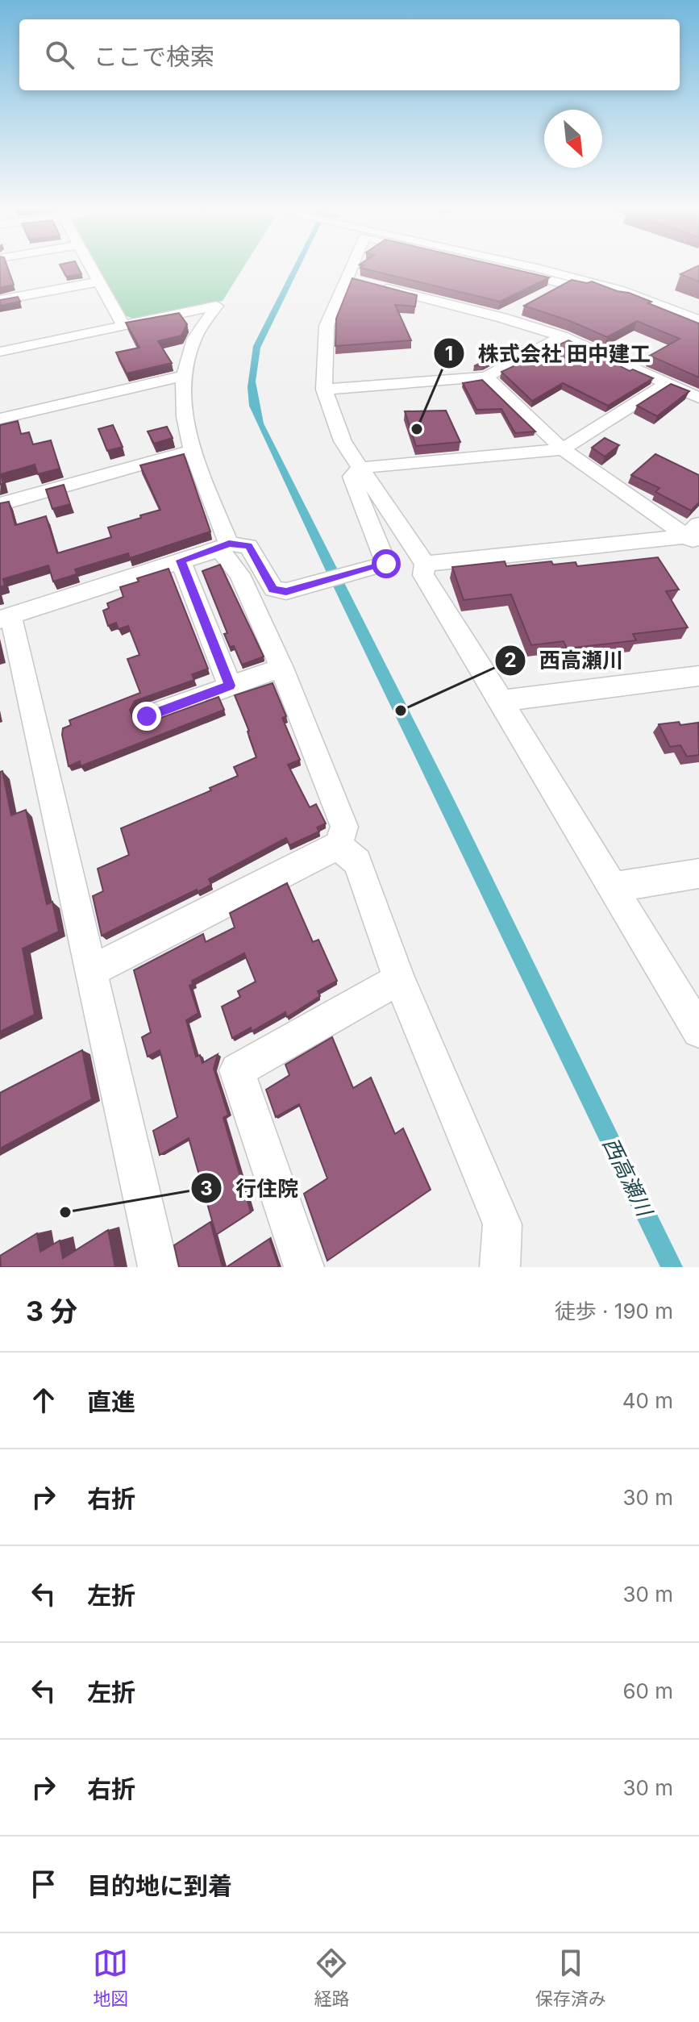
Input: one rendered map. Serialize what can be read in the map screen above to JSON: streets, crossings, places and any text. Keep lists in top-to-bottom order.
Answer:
{
  "water": ["西高瀬川"],
  "places": ["株式会社 田中建工", "西高瀬川", "行住院"],
  "north": "bottom right",
  "page": {
    "search": "ここで検索",
    "heading": ["3 分", "徒歩 · 190 m"],
    "list": [
      ["直進", "40 m"],
      ["右折", "30 m"],
      ["左折", "30 m"],
      ["左折", "60 m"],
      ["右折", "30 m"],
      "目的地に到着"
    ],
    "nav": ["地図", "経路", "保存済み"]
  }
}
